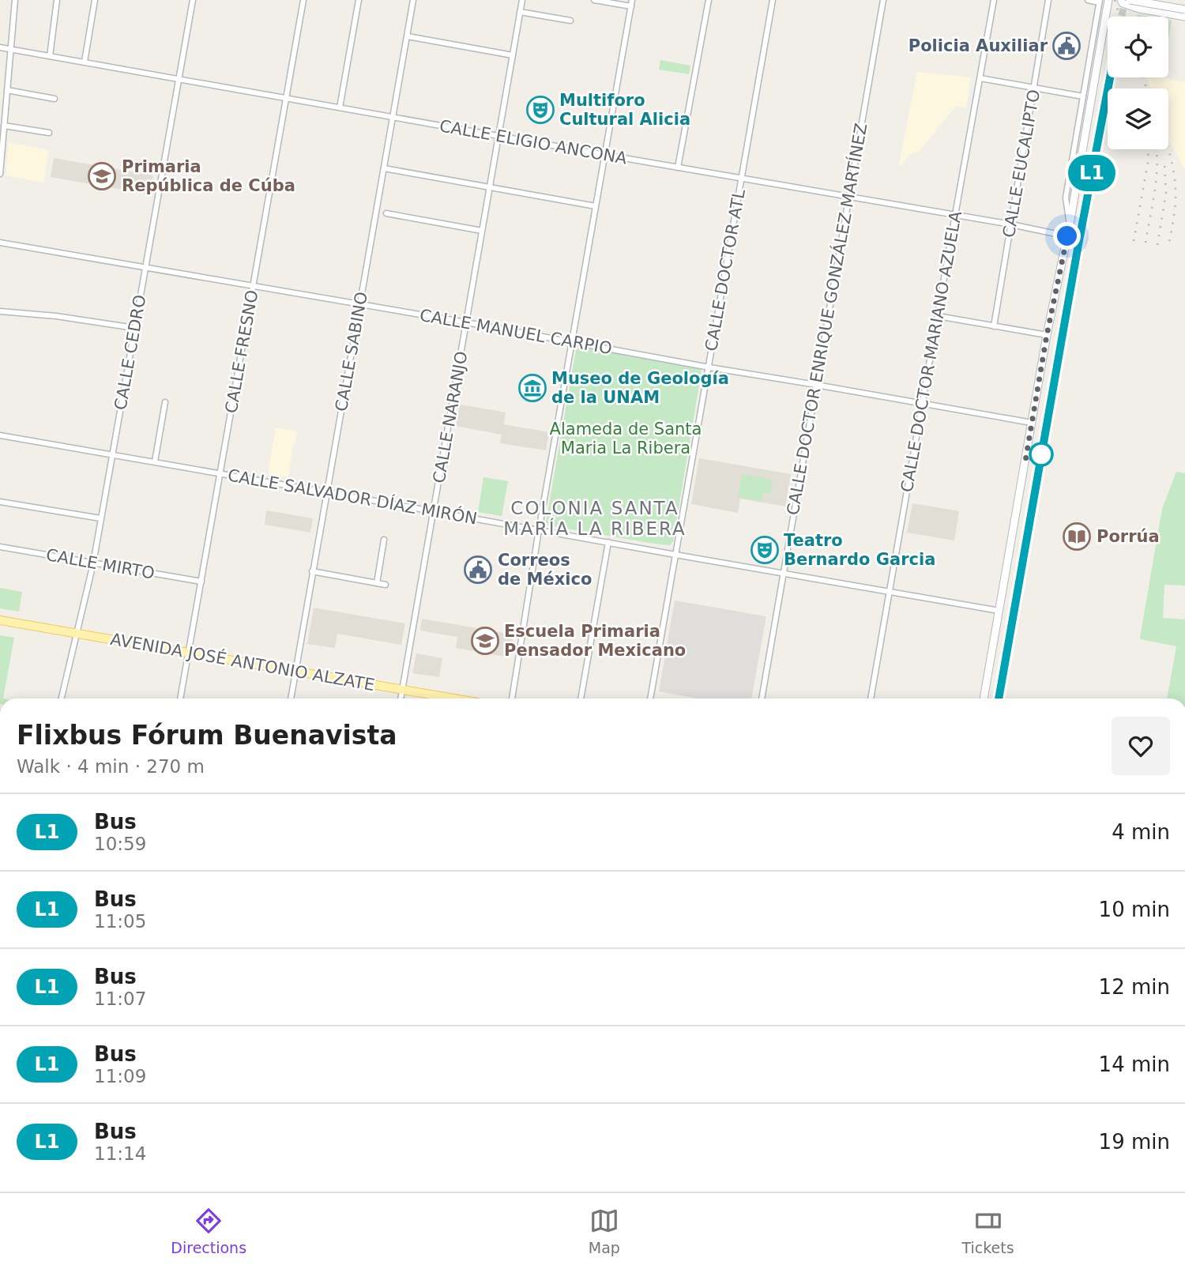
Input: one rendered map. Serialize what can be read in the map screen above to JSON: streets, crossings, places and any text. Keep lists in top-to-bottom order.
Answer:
{
  "streets": {
    "main road": ["AVENIDA JOSÉ ANTONIO ALZATE"],
    "street": [
      "CALLE ELIGIO ANCONA",
      "CALLE EUCALIPTO",
      "CALLE DOCTOR ATL",
      "CALLE DOCTOR ENRIQUE GONZÁLEZ MARTÍNEZ",
      "CALLE MANUEL CARPIO",
      "CALLE FRESNO",
      "CALLE SABINO",
      "CALLE DOCTOR MARIANO AZUELA",
      "CALLE CEDRO",
      "CALLE NARANJO",
      "CALLE SALVADOR DÍAZ MIRÓN",
      "CALLE MIRTO"
    ]
  },
  "crossings": [
    ["CALLE ELIGIO ANCONA", "CALLE EUCALIPTO"],
    ["CALLE ELIGIO ANCONA", "CALLE DOCTOR ATL"],
    ["CALLE ELIGIO ANCONA", "CALLE DOCTOR ENRIQUE GONZÁLEZ MARTÍNEZ"],
    ["CALLE ELIGIO ANCONA", "CALLE FRESNO"],
    ["CALLE ELIGIO ANCONA", "CALLE SABINO"],
    ["CALLE ELIGIO ANCONA", "CALLE DOCTOR MARIANO AZUELA"],
    ["CALLE ELIGIO ANCONA", "CALLE CEDRO"],
    ["CALLE ELIGIO ANCONA", "CALLE NARANJO"],
    ["CALLE DOCTOR ATL", "CALLE MANUEL CARPIO"],
    ["CALLE DOCTOR ATL", "CALLE SALVADOR DÍAZ MIRÓN"],
    ["CALLE DOCTOR ENRIQUE GONZÁLEZ MARTÍNEZ", "CALLE MANUEL CARPIO"],
    ["CALLE DOCTOR ENRIQUE GONZÁLEZ MARTÍNEZ", "CALLE SALVADOR DÍAZ MIRÓN"],
    ["CALLE MANUEL CARPIO", "CALLE FRESNO"],
    ["CALLE MANUEL CARPIO", "CALLE SABINO"],
    ["CALLE MANUEL CARPIO", "CALLE DOCTOR MARIANO AZUELA"],
    ["CALLE MANUEL CARPIO", "CALLE CEDRO"],
    ["CALLE MANUEL CARPIO", "CALLE NARANJO"],
    ["CALLE FRESNO", "CALLE SALVADOR DÍAZ MIRÓN"],
    ["CALLE FRESNO", "CALLE MIRTO"],
    ["CALLE FRESNO", "AVENIDA JOSÉ ANTONIO ALZATE"],
    ["CALLE SABINO", "CALLE SALVADOR DÍAZ MIRÓN"],
    ["CALLE SABINO", "AVENIDA JOSÉ ANTONIO ALZATE"],
    ["CALLE DOCTOR MARIANO AZUELA", "CALLE SALVADOR DÍAZ MIRÓN"],
    ["CALLE CEDRO", "CALLE SALVADOR DÍAZ MIRÓN"],
    ["CALLE CEDRO", "CALLE MIRTO"],
    ["CALLE CEDRO", "AVENIDA JOSÉ ANTONIO ALZATE"],
    ["CALLE NARANJO", "CALLE SALVADOR DÍAZ MIRÓN"],
    ["CALLE NARANJO", "AVENIDA JOSÉ ANTONIO ALZATE"]
  ],
  "districts": ["COLONIA SANTA MARÍA LA RIBERA"],
  "parks": ["Alameda de Santa Maria La Ribera"],
  "places": {
    "public building": ["Policia Auxiliar", "Correos de México"],
    "theatre": ["Multiforo Cultural Alicia", "Teatro Bernardo Garcia"],
    "school or university": ["Primaria República de Cúba", "Escuela Primaria Pensador Mexicano"],
    "museum": ["Museo de Geología de la UNAM"],
    "library": ["Porrúa"]
  },
  "lines": ["bus line L1"],
  "page": {
    "on_map": "L1",
    "heading": ["Flixbus Fórum Buenavista", "Walk · 4 min · 270 m"],
    "list": [
      {
        "mark": "L1",
        "name": "Bus",
        "note": "10:59",
        "value": "4 min"
      },
      {
        "mark": "L1",
        "name": "Bus",
        "note": "11:05",
        "value": "10 min"
      },
      {
        "mark": "L1",
        "name": "Bus",
        "note": "11:07",
        "value": "12 min"
      },
      {
        "mark": "L1",
        "name": "Bus",
        "note": "11:09",
        "value": "14 min"
      },
      {
        "mark": "L1",
        "name": "Bus",
        "note": "11:14",
        "value": "19 min"
      }
    ],
    "tabs": ["Directions", "Map", "Tickets"]
  }
}
